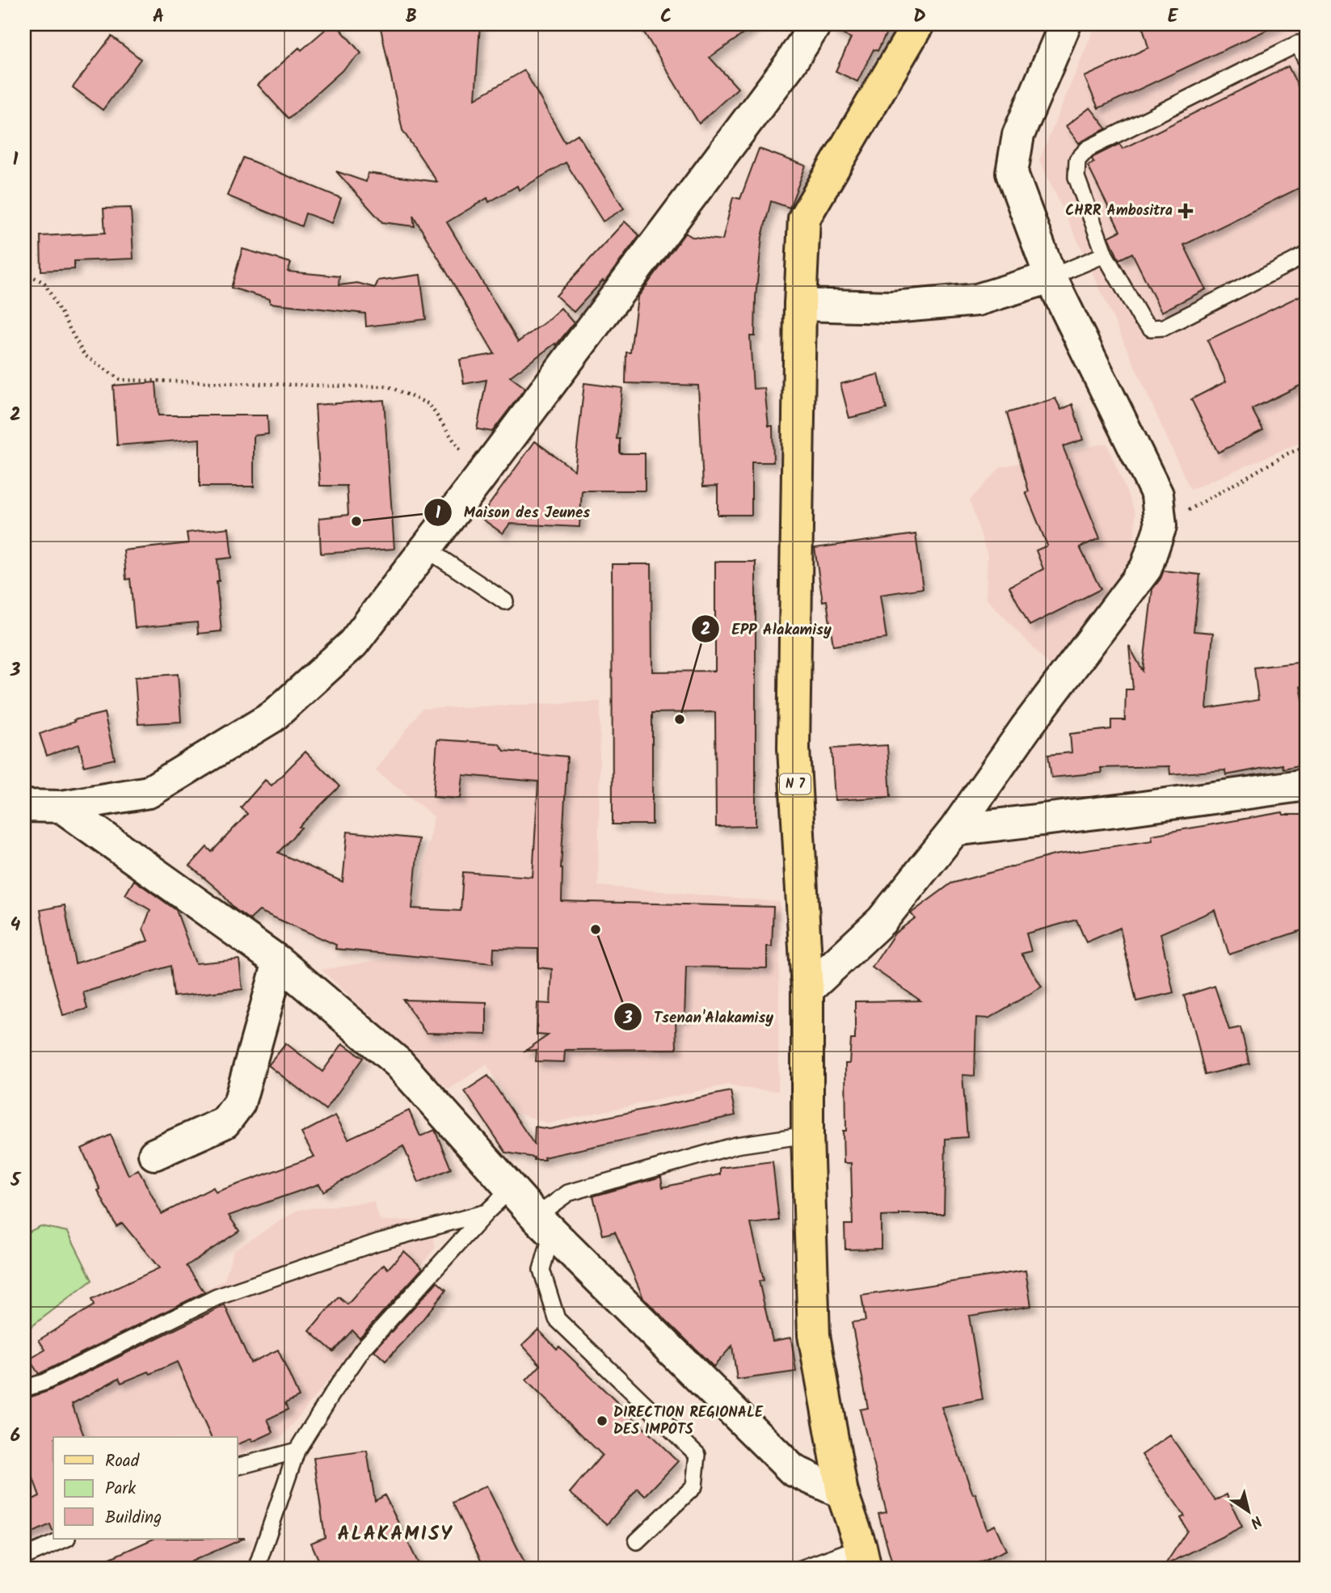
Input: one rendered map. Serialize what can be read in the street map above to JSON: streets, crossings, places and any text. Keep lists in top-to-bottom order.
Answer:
{
  "streets": {
    "main road": ["N 7"]
  },
  "districts": ["ALAKAMISY"],
  "places": {
    "health": ["CHRR Ambositra"],
    "other": [
      "Maison des Jeunes",
      "EPP Alakamisy",
      "Tsenan'Alakamisy",
      "DIRECTION REGIONALE DES IMPOTS"
    ]
  },
  "legend": ["Road", "Park", "Building"],
  "north": "bottom right",
  "grid": {
    "columns": [
      "A",
      "B",
      "C",
      "D",
      "E"
    ],
    "rows": [
      "1",
      "2",
      "3",
      "4",
      "5",
      "6"
    ]
  }
}
